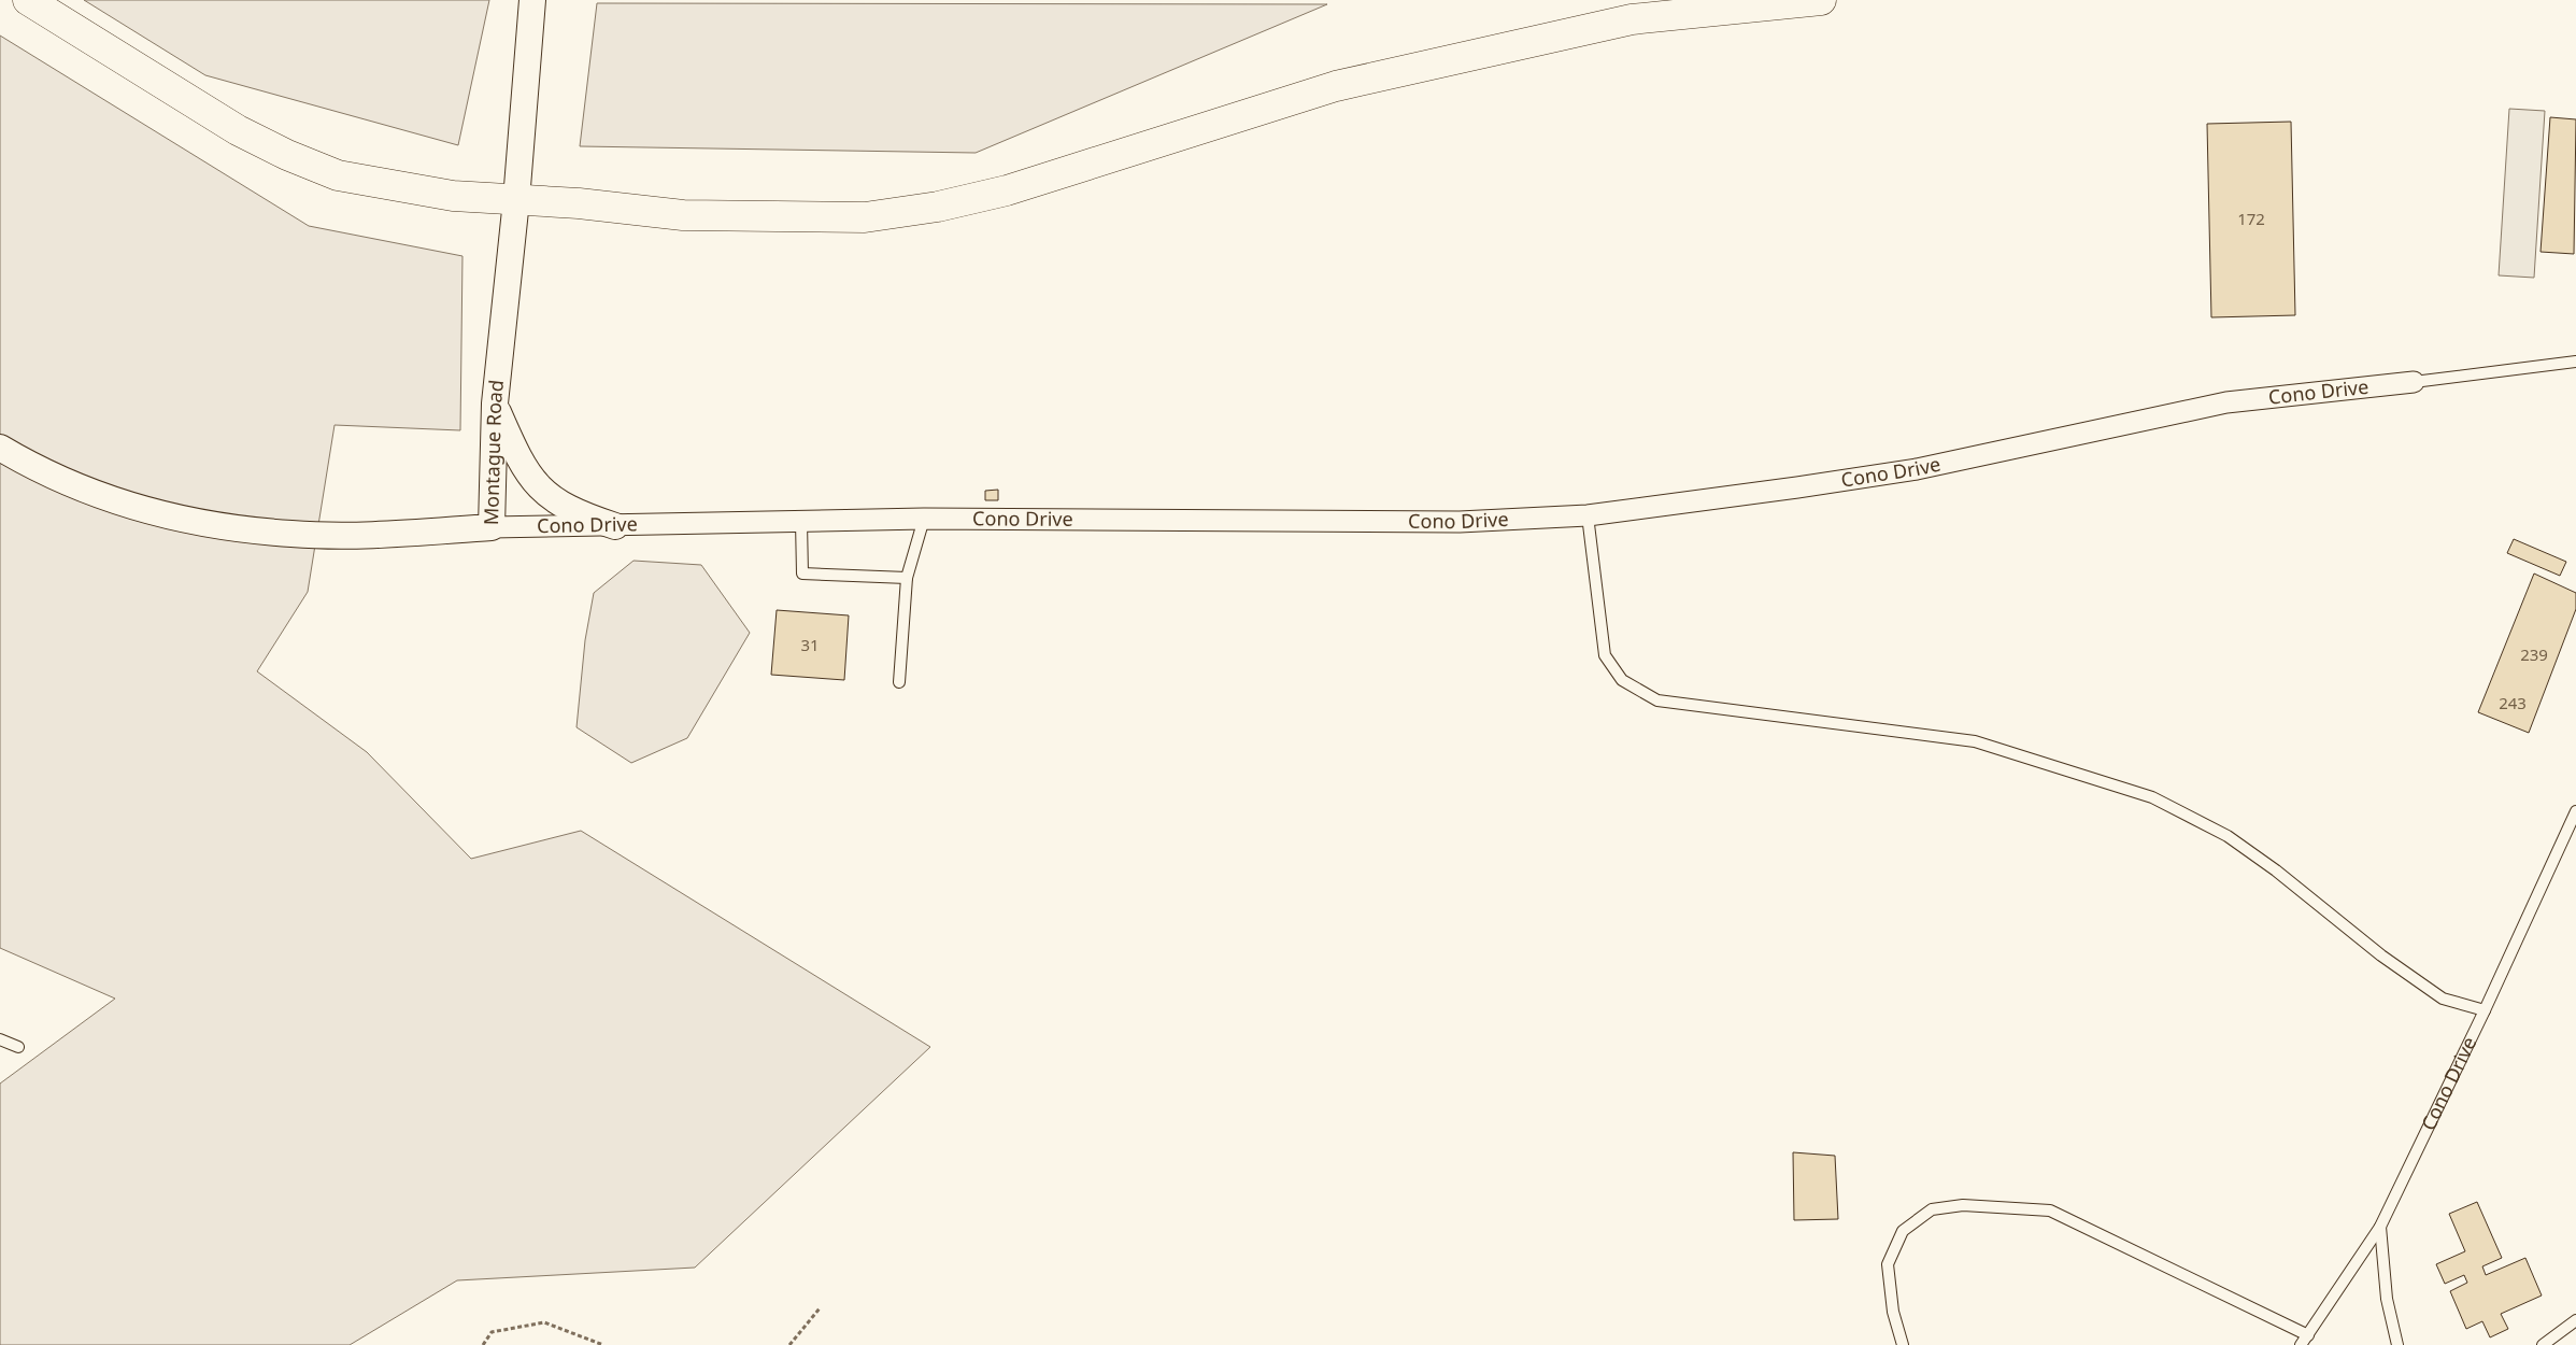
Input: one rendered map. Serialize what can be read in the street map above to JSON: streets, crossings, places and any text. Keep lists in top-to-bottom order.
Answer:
{
  "streets": {
    "street": ["Cono Drive", "Montague Road"]
  },
  "crossings": [
    ["Cono Drive", "Montague Road"]
  ],
  "house_numbers": [
    "172",
    "31",
    "239",
    "243"
  ]
}
